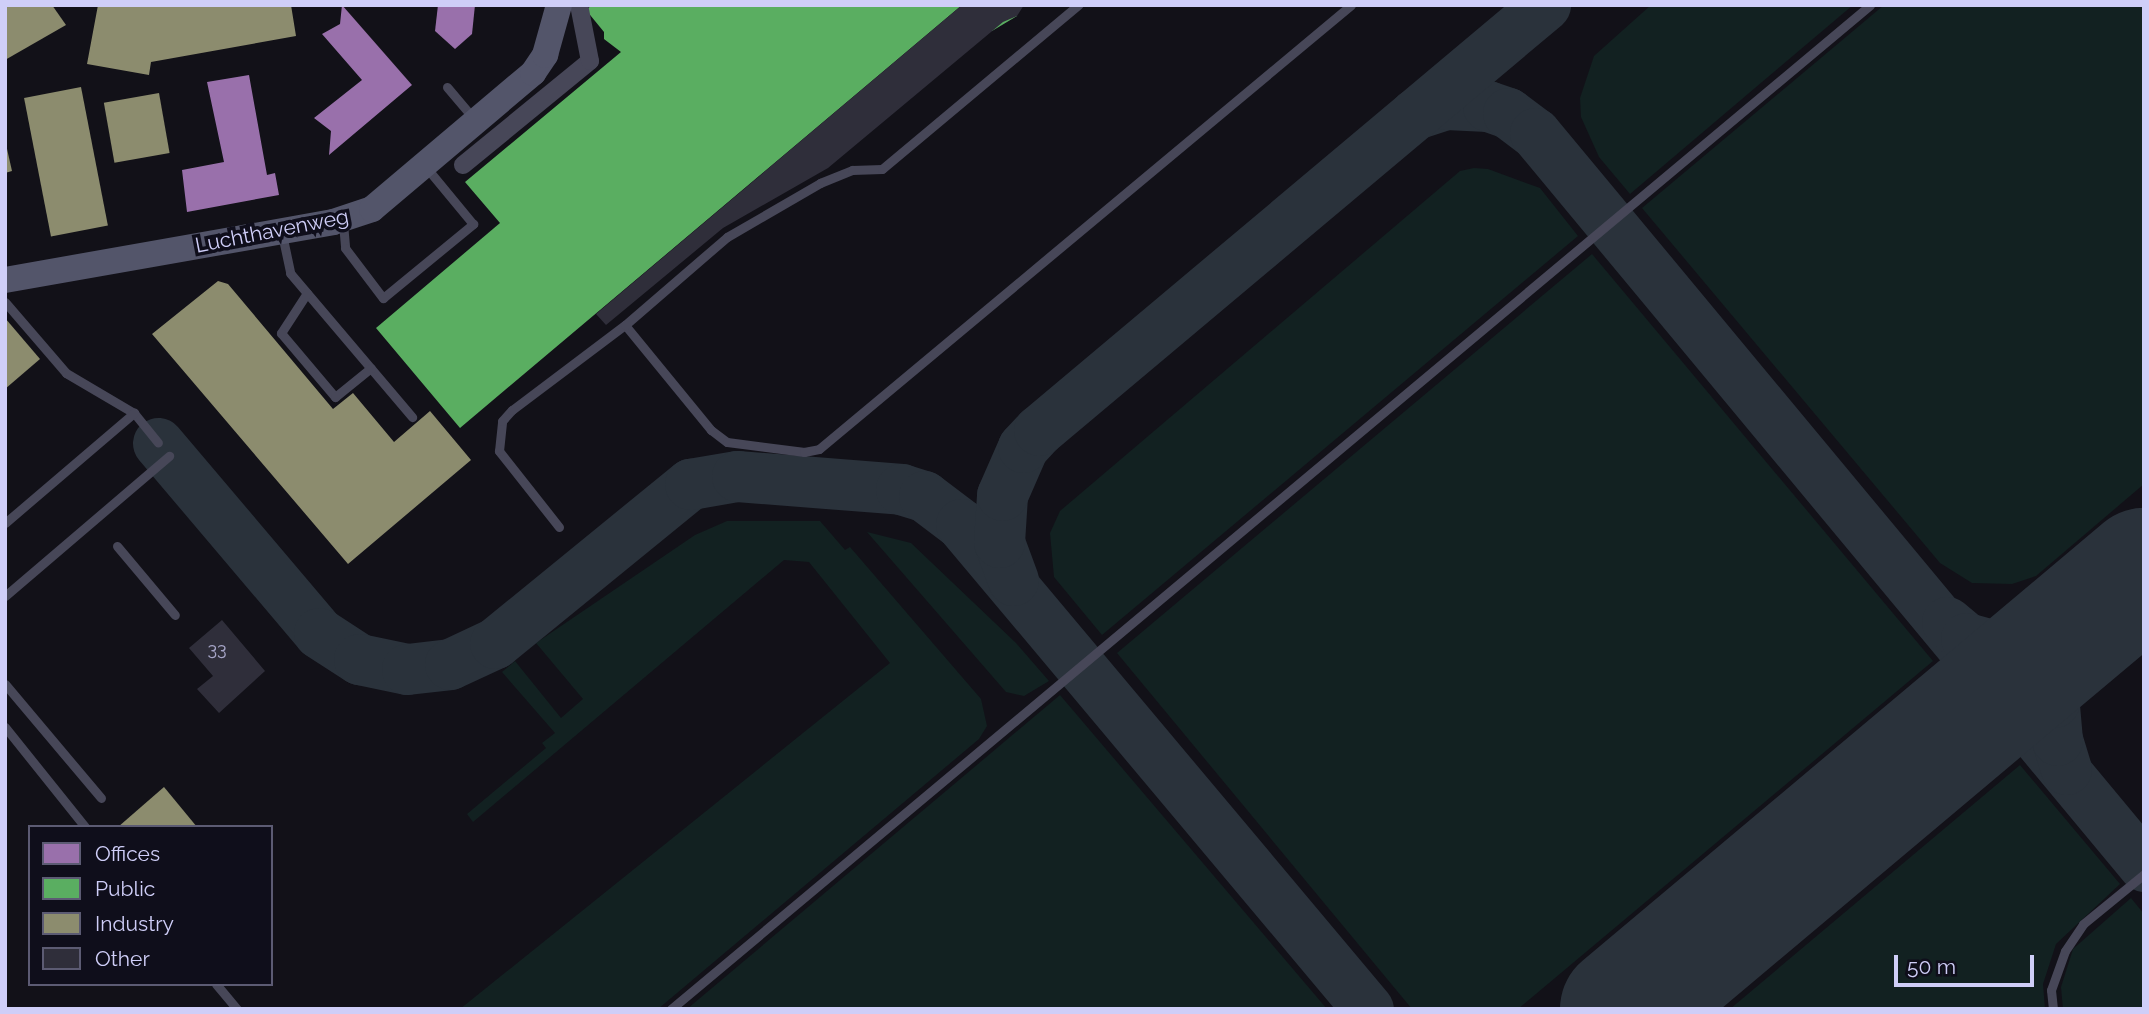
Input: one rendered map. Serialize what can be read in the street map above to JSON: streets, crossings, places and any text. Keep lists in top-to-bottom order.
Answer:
{
  "streets": {
    "street": ["Luchthavenweg"]
  },
  "house_numbers": ["33"],
  "legend": [
    "Offices",
    "Public",
    "Industry",
    "Other"
  ],
  "scale_bar": "50 m"
}
